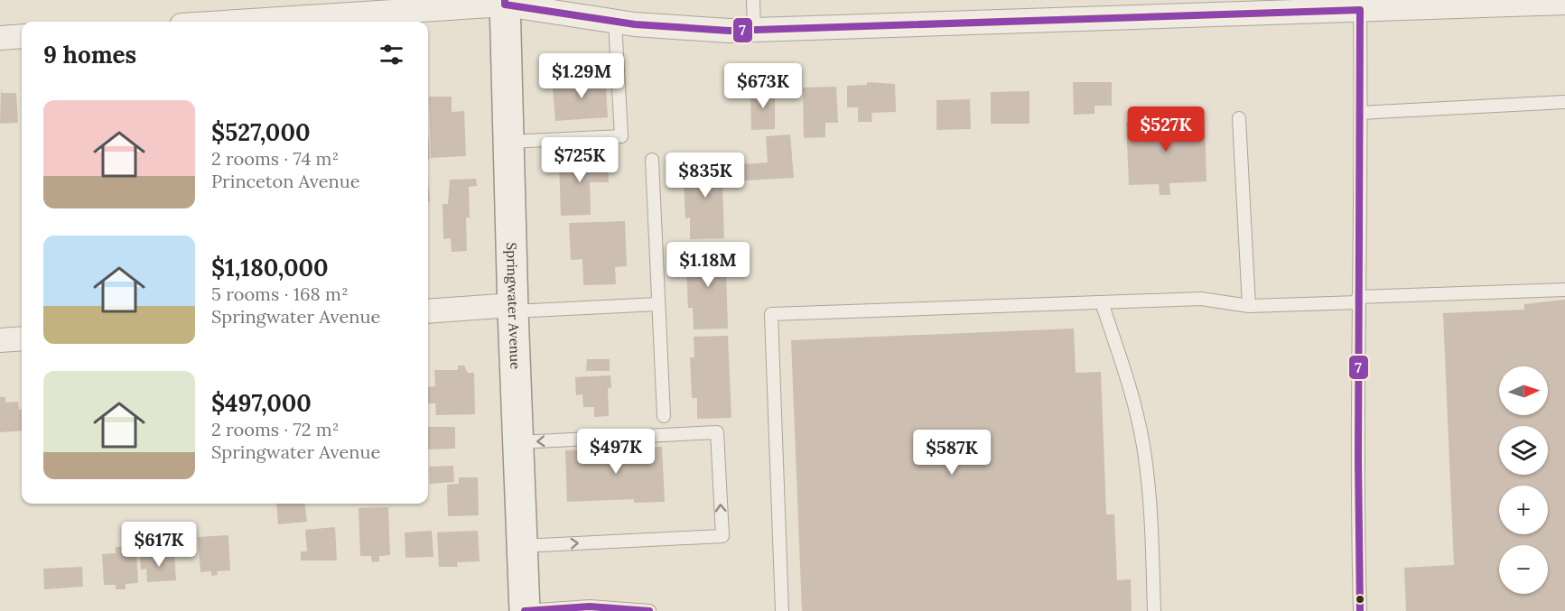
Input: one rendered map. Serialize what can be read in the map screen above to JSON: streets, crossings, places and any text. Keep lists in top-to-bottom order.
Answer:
{
  "streets": {
    "street": ["Springwater Avenue"]
  },
  "lines": ["transit line 7"],
  "north": "right",
  "page": {
    "heading": "9 homes",
    "price": [
      "$1.29M",
      "$673K",
      "$527K",
      "$725K",
      "$835K",
      "$1.18M",
      "$497K",
      "$587K",
      "$617K"
    ],
    "list": [
      {
        "name": "$527,000",
        "note": "2 rooms · 74 m² · Princeton Avenue"
      },
      {
        "name": "$1,180,000",
        "note": "5 rooms · 168 m² · Springwater Avenue"
      },
      {
        "name": "$497,000",
        "note": "2 rooms · 72 m² · Springwater Avenue"
      }
    ],
    "map_buttons": ["+", "−"]
  }
}
